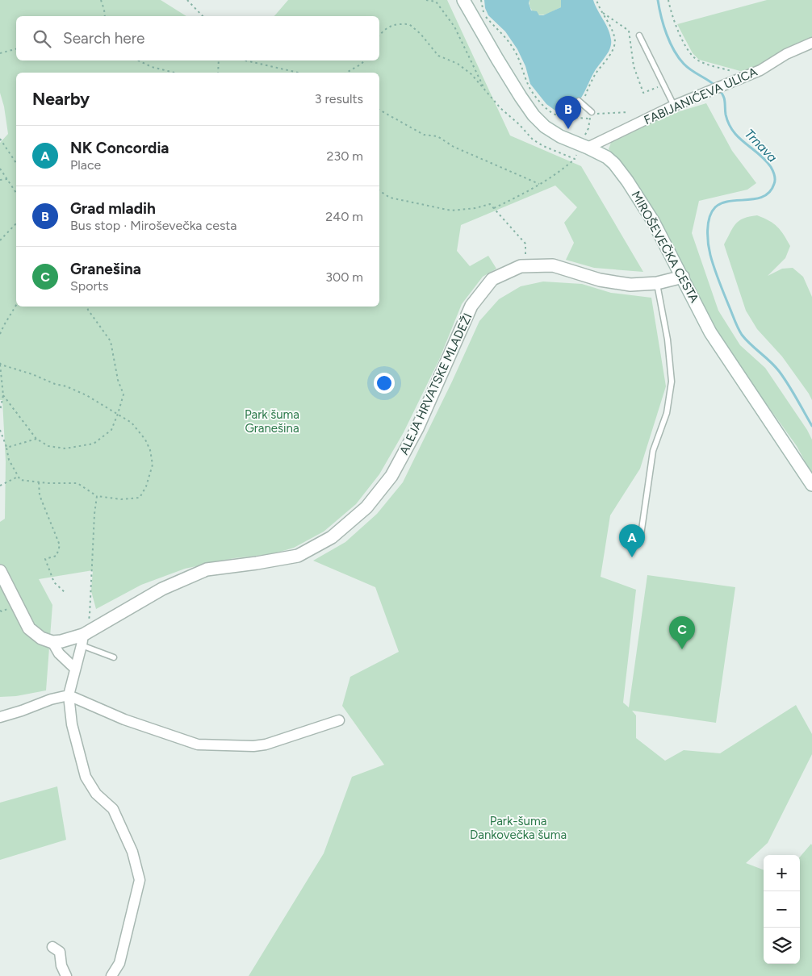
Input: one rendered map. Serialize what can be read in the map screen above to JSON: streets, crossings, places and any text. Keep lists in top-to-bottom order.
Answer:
{
  "streets": {
    "street": ["FABIJANIĆEVA ULICA", "MIROŠEVEČKA CESTA", "ALEJA HRVATSKE MLADEŽI"]
  },
  "crossings": [
    ["FABIJANIĆEVA ULICA", "MIROŠEVEČKA CESTA"],
    ["MIROŠEVEČKA CESTA", "ALEJA HRVATSKE MLADEŽI"]
  ],
  "water": ["Trnava"],
  "parks": ["Park šuma Granešina", "Park-šuma Dankovečka šuma"],
  "page": {
    "search": "Search here",
    "heading": ["Nearby", "3 results"],
    "pins": ["B", "A", "C"],
    "list": [
      {
        "mark": "A",
        "name": "NK Concordia",
        "note": "Place",
        "value": "230 m"
      },
      {
        "mark": "B",
        "name": "Grad mladih",
        "note": "Bus stop · Miroševečka cesta",
        "value": "240 m"
      },
      {
        "mark": "C",
        "name": "Granešina",
        "note": "Sports",
        "value": "300 m"
      }
    ],
    "map_buttons": ["+", "−"]
  }
}
